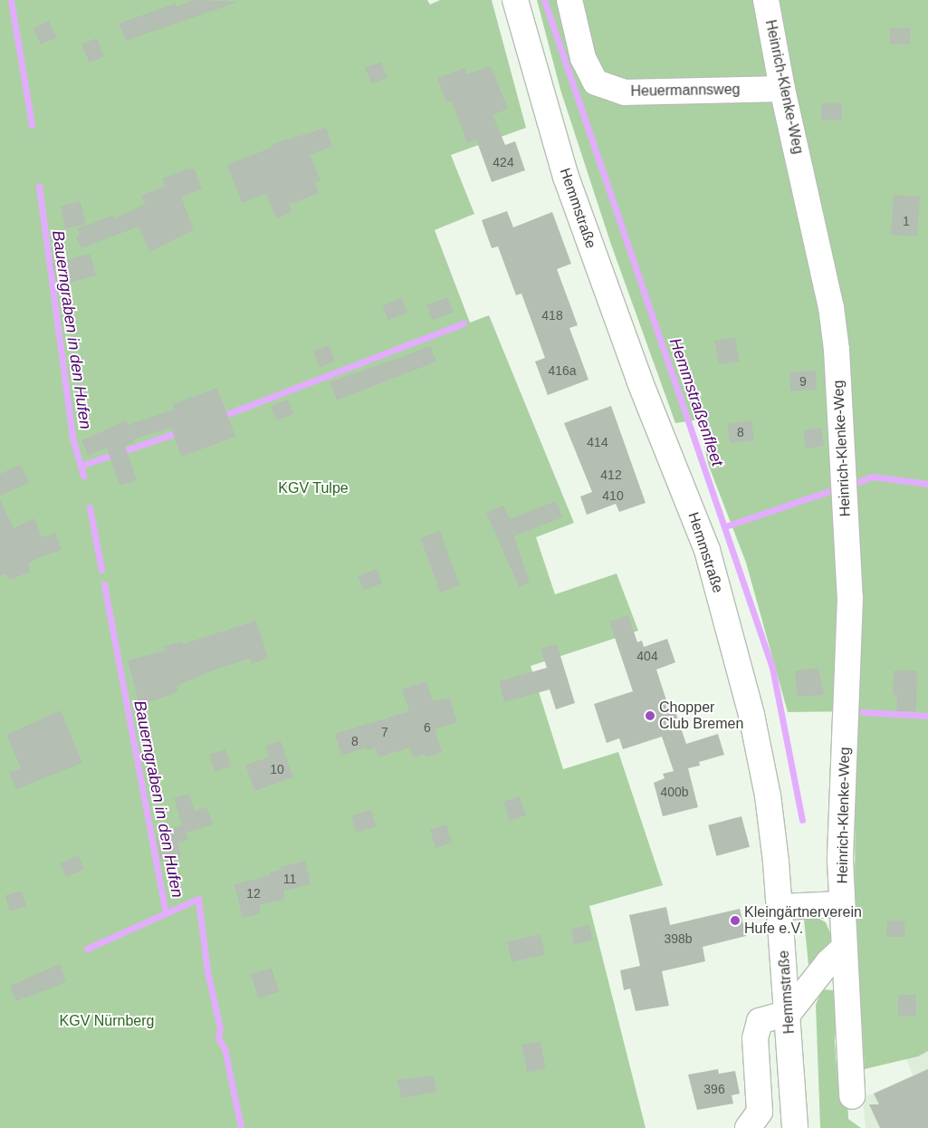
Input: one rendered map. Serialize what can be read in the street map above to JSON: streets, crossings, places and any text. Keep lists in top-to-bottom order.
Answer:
{
  "streets": {
    "street": ["Heinrich-Klenke-Weg", "Heuermannsweg", "Hemmstraße"]
  },
  "crossings": [
    ["Heinrich-Klenke-Weg", "Heuermannsweg"],
    ["Heinrich-Klenke-Weg", "Hemmstraße"]
  ],
  "water": ["Bauerngraben in den Hufen", "Hemmstraßenfleet"],
  "parks": ["KGV Tulpe", "KGV Nürnberg"],
  "places": ["Chopper Club Bremen", "Kleingärtnerverein Hufe e.V."],
  "house_numbers": [
    "424",
    "1",
    "418",
    "416a",
    "9",
    "8",
    "414",
    "412",
    "410",
    "404",
    "6",
    "7",
    "8",
    "10",
    "400b",
    "11",
    "12",
    "398b",
    "396"
  ]
}
